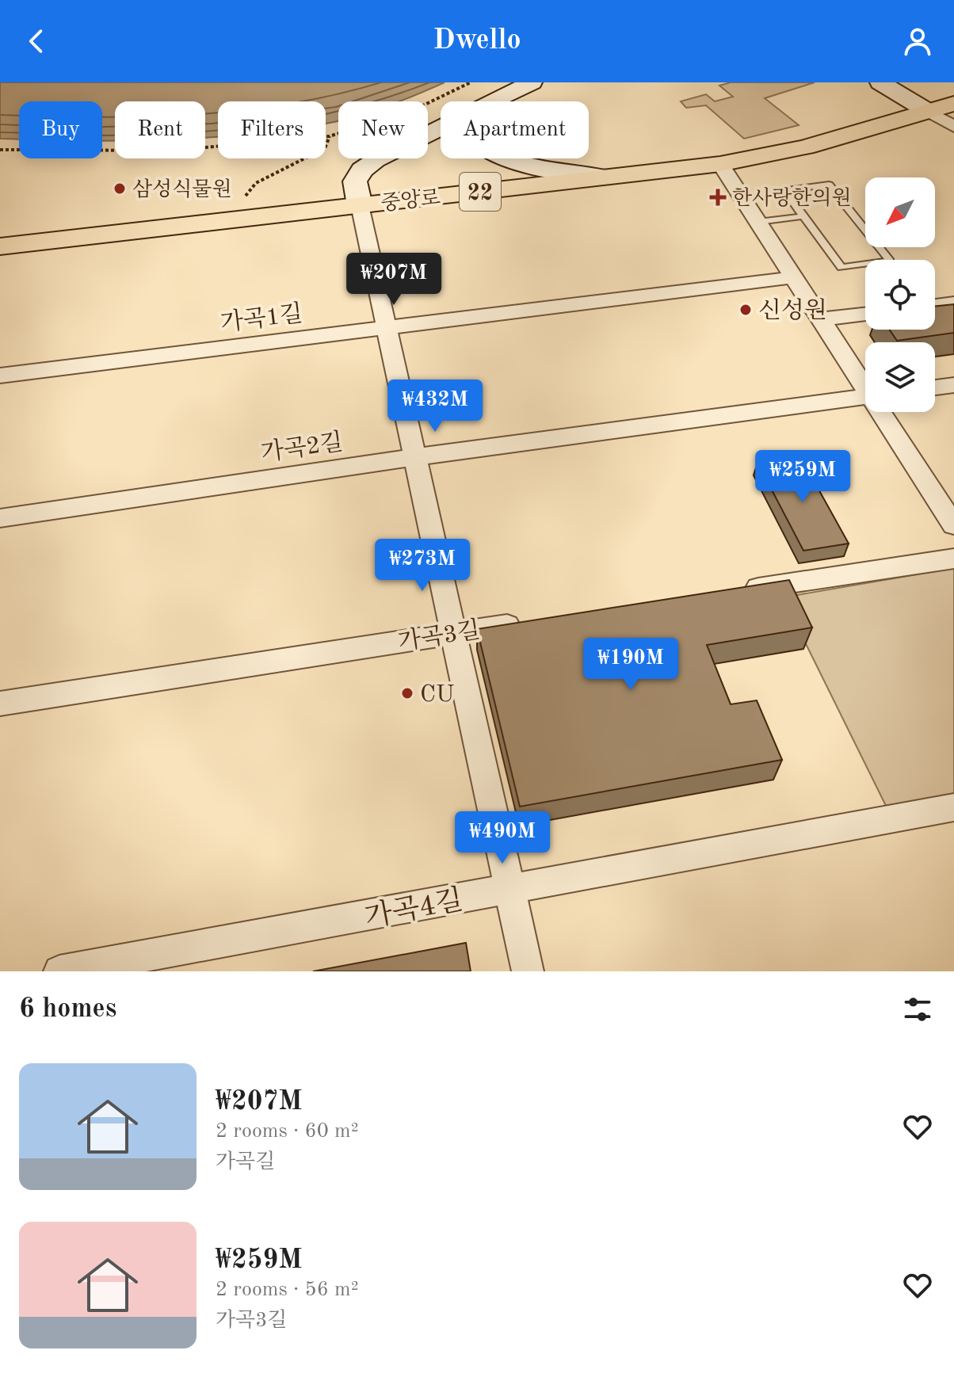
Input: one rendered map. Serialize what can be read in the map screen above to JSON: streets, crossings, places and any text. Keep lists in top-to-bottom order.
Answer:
{
  "streets": {
    "main road": ["22", "중앙로"],
    "street": [
      "가곡1길",
      "가곡2길",
      "가곡3길",
      "가곡4길"
    ]
  },
  "places": {
    "other": ["삼성식물원", "신성원", "CU"],
    "health": ["한사랑한의원"]
  },
  "north": "bottom left",
  "page": {
    "header": "Dwello",
    "chip": [
      "Buy",
      "Rent",
      "Filters",
      "New",
      "Apartment"
    ],
    "price": [
      "₩207M",
      "₩432M",
      "₩259M",
      "₩273M",
      "₩190M",
      "₩490M"
    ],
    "heading": "6 homes",
    "list": [
      {
        "name": "₩207M",
        "note": "2 rooms · 60 m² · 가곡길"
      },
      {
        "name": "₩259M",
        "note": "2 rooms · 56 m² · 가곡3길"
      }
    ]
  }
}
